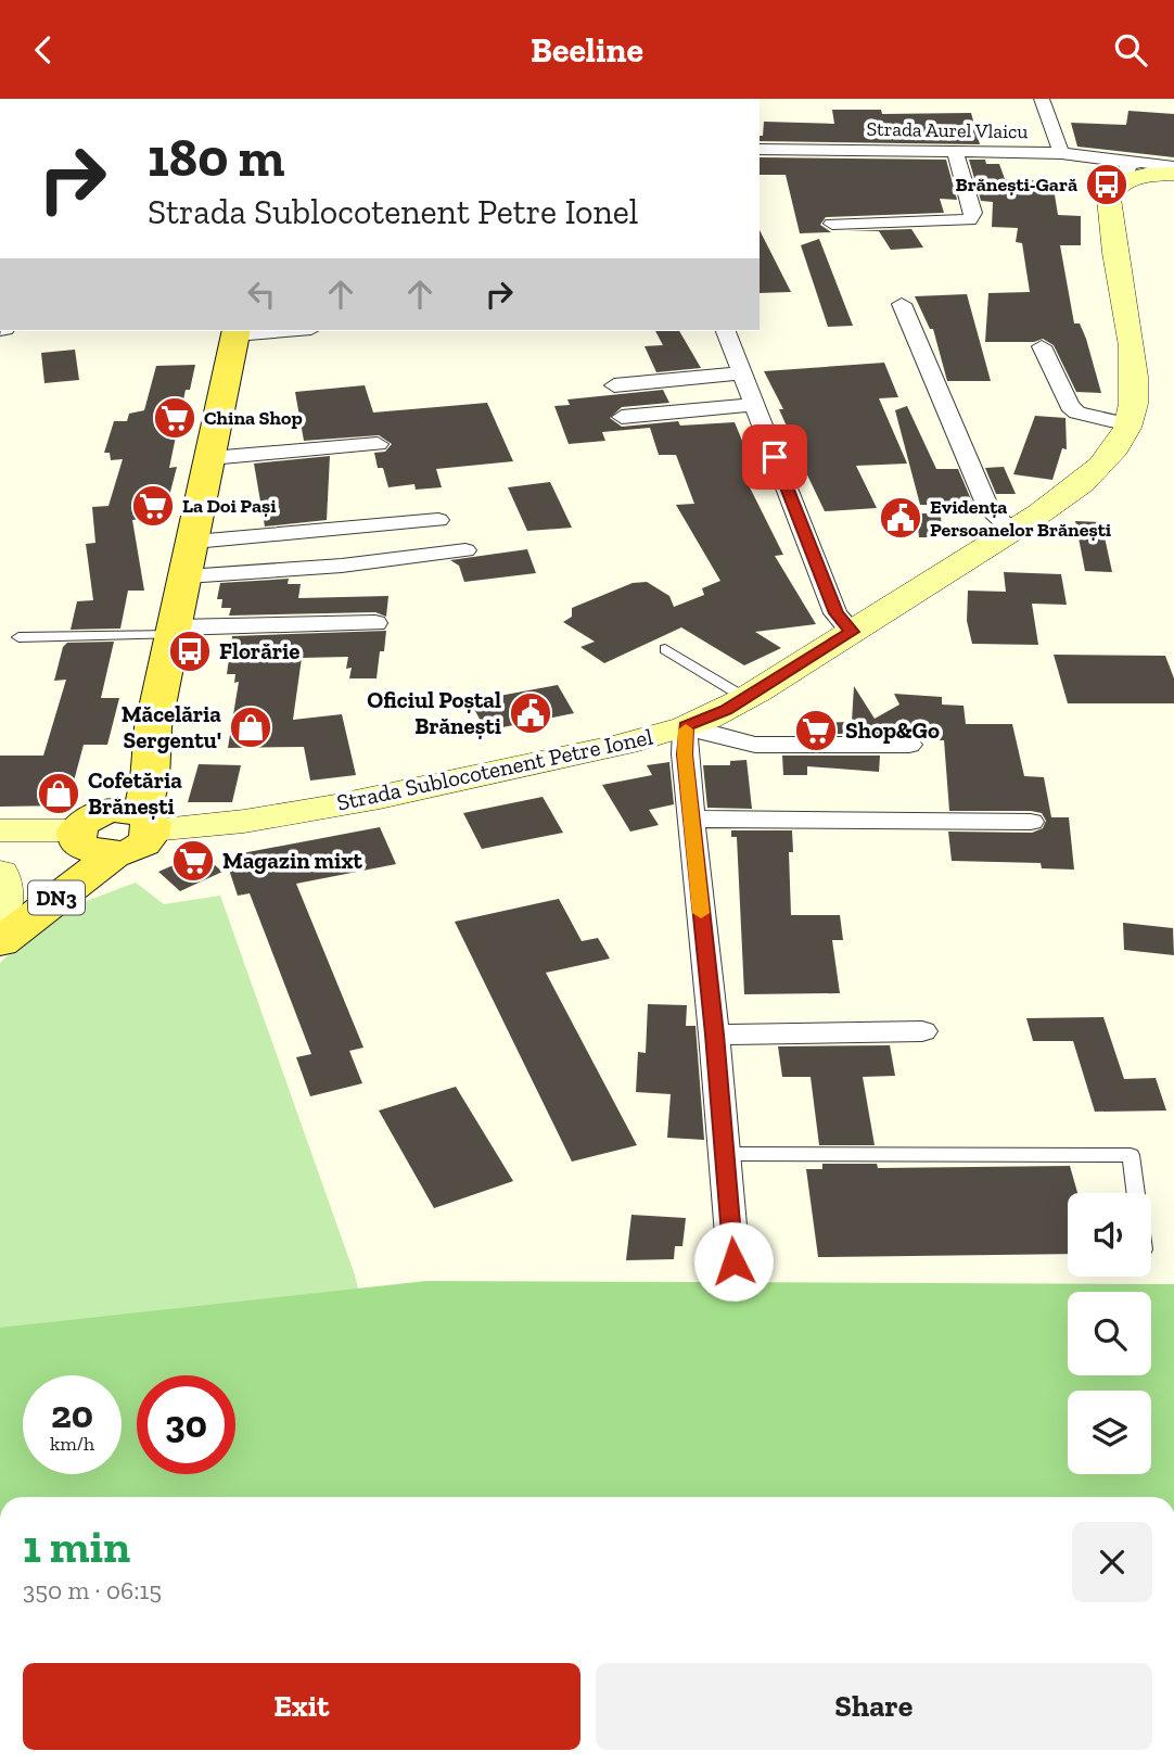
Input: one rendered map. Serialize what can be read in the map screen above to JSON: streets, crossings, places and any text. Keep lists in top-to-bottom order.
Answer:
{
  "streets": {
    "main road": ["Strada Sublocotenent Petre Ionel", "DN3"],
    "street": ["Strada Aurel Vlaicu"]
  },
  "crossings": [
    ["Strada Aurel Vlaicu", "Strada Sublocotenent Petre Ionel"],
    ["Strada Sublocotenent Petre Ionel", "DN3"]
  ],
  "places": {
    "bus stop": ["Brănești-Gară", "Florărie"],
    "supermarket": [
      "China Shop",
      "La Doi Pași",
      "Shop&Go",
      "Magazin mixt"
    ],
    "public building": ["Evidența Persoanelor Brănești", "Oficiul Poștal Brănești"],
    "shop": ["Măcelăria Sergentu'", "Cofetăria Brănești"]
  },
  "page": {
    "header": "Beeline",
    "turn": ["180 m", "Strada Sublocotenent Petre Ionel"],
    "speed": "20 km/h",
    "limit": "30",
    "heading": ["1 min", "350 m · 06:15"],
    "buttons": ["Exit", "Share"]
  }
}
